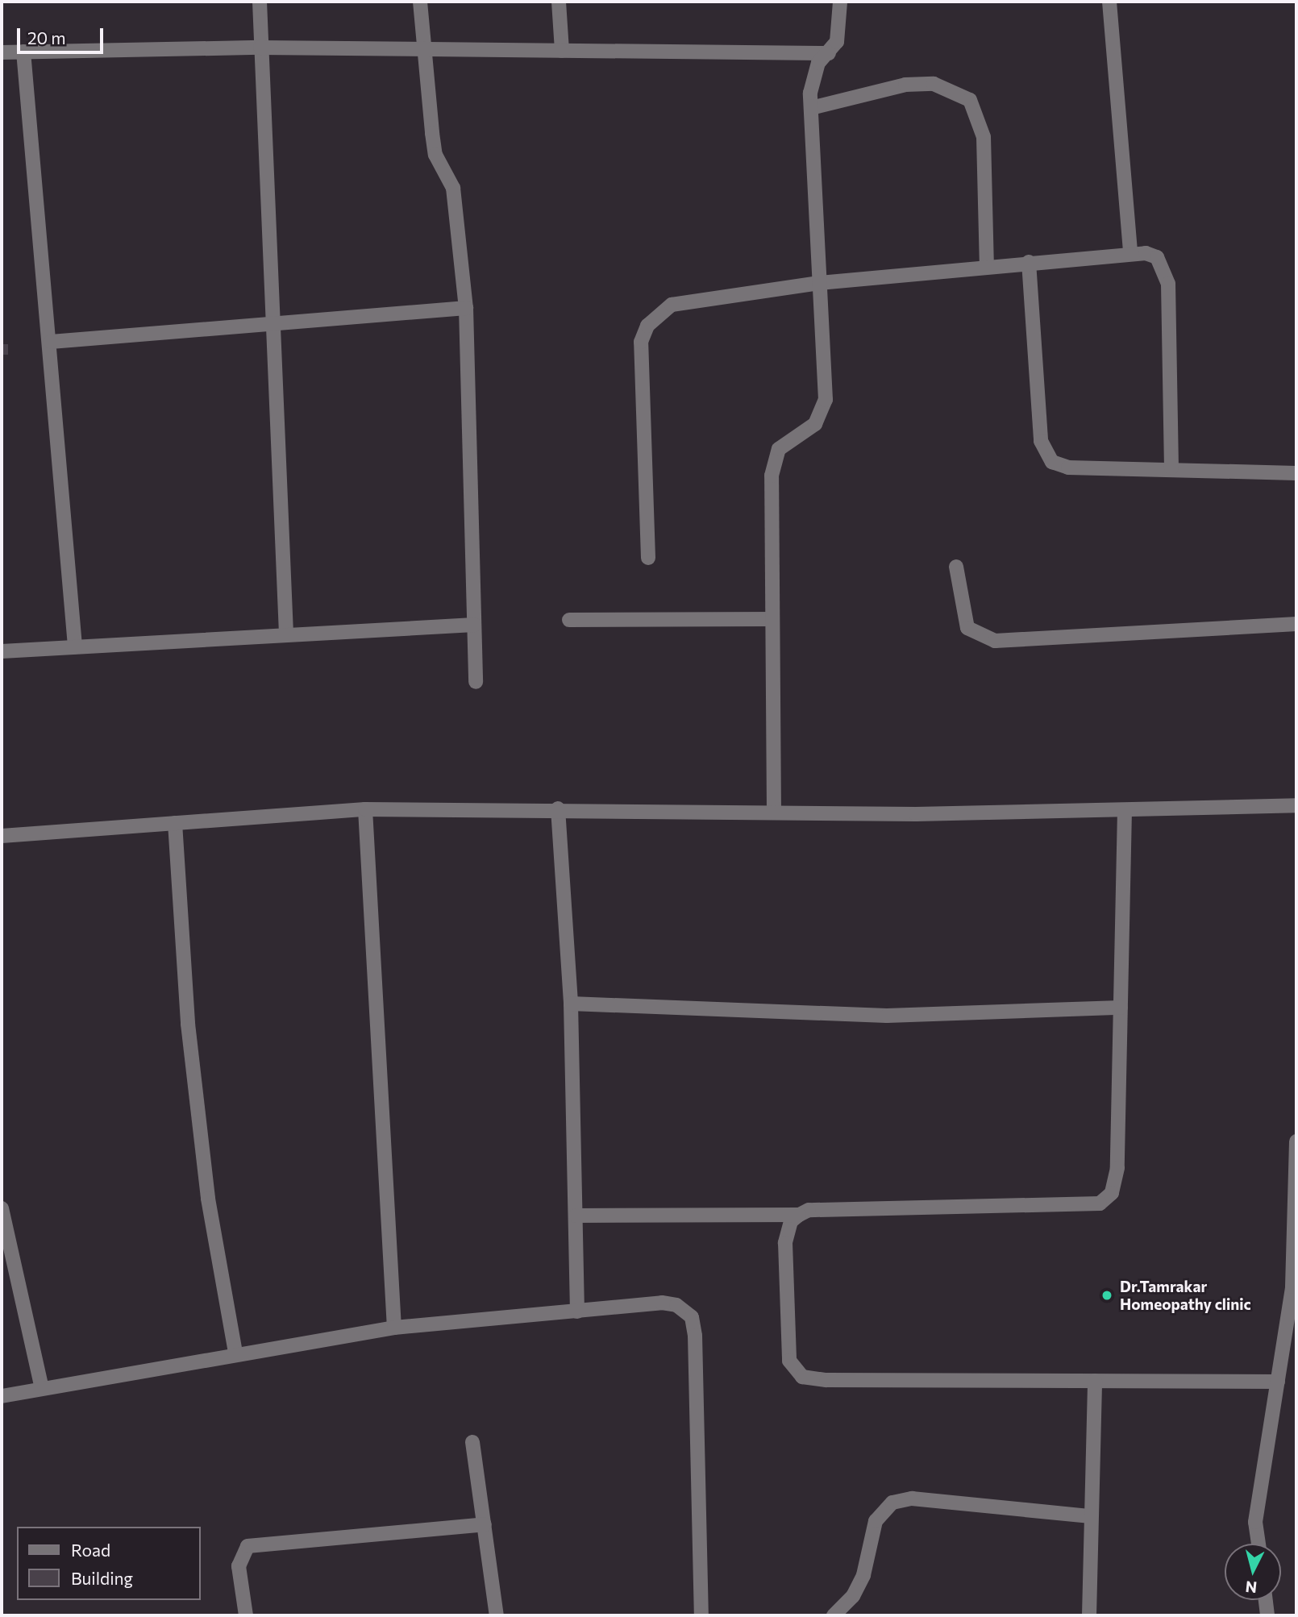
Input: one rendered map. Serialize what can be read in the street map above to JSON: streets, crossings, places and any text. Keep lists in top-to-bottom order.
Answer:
{
  "places": ["Dr.Tamrakar Homeopathy clinic"],
  "legend": ["Road", "Building"],
  "scale_bar": "20 m",
  "north": "bottom"
}
